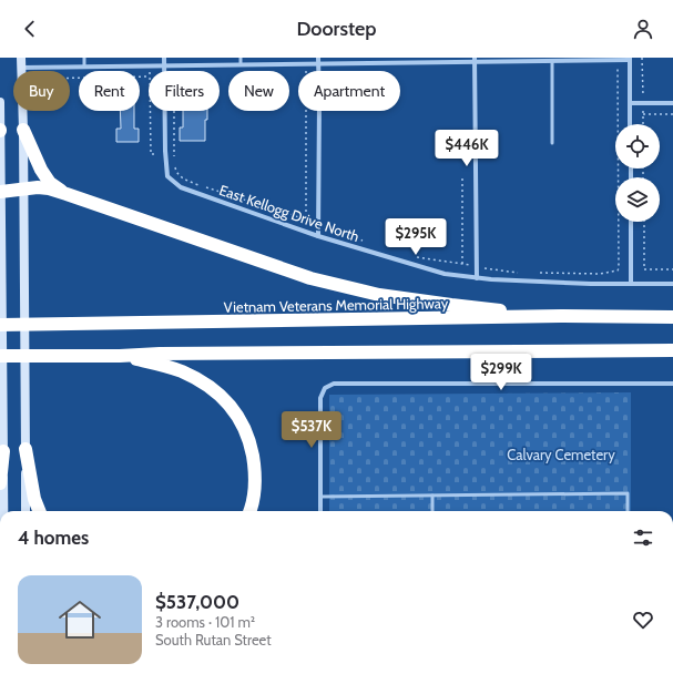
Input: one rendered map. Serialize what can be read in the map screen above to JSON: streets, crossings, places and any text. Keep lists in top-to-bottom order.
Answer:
{
  "streets": {
    "highway": ["Vietnam Veterans Memorial Highway"],
    "street": ["East Kellogg Drive North"]
  },
  "parks": ["Calvary Cemetery"],
  "page": {
    "header": "Doorstep",
    "chip": [
      "Buy",
      "Rent",
      "Filters",
      "New",
      "Apartment"
    ],
    "price": [
      "$446K",
      "$295K",
      "$299K",
      "$537K"
    ],
    "heading": "4 homes",
    "list": [
      {
        "name": "$537,000",
        "note": "3 rooms · 101 m² · South Rutan Street"
      }
    ]
  }
}
